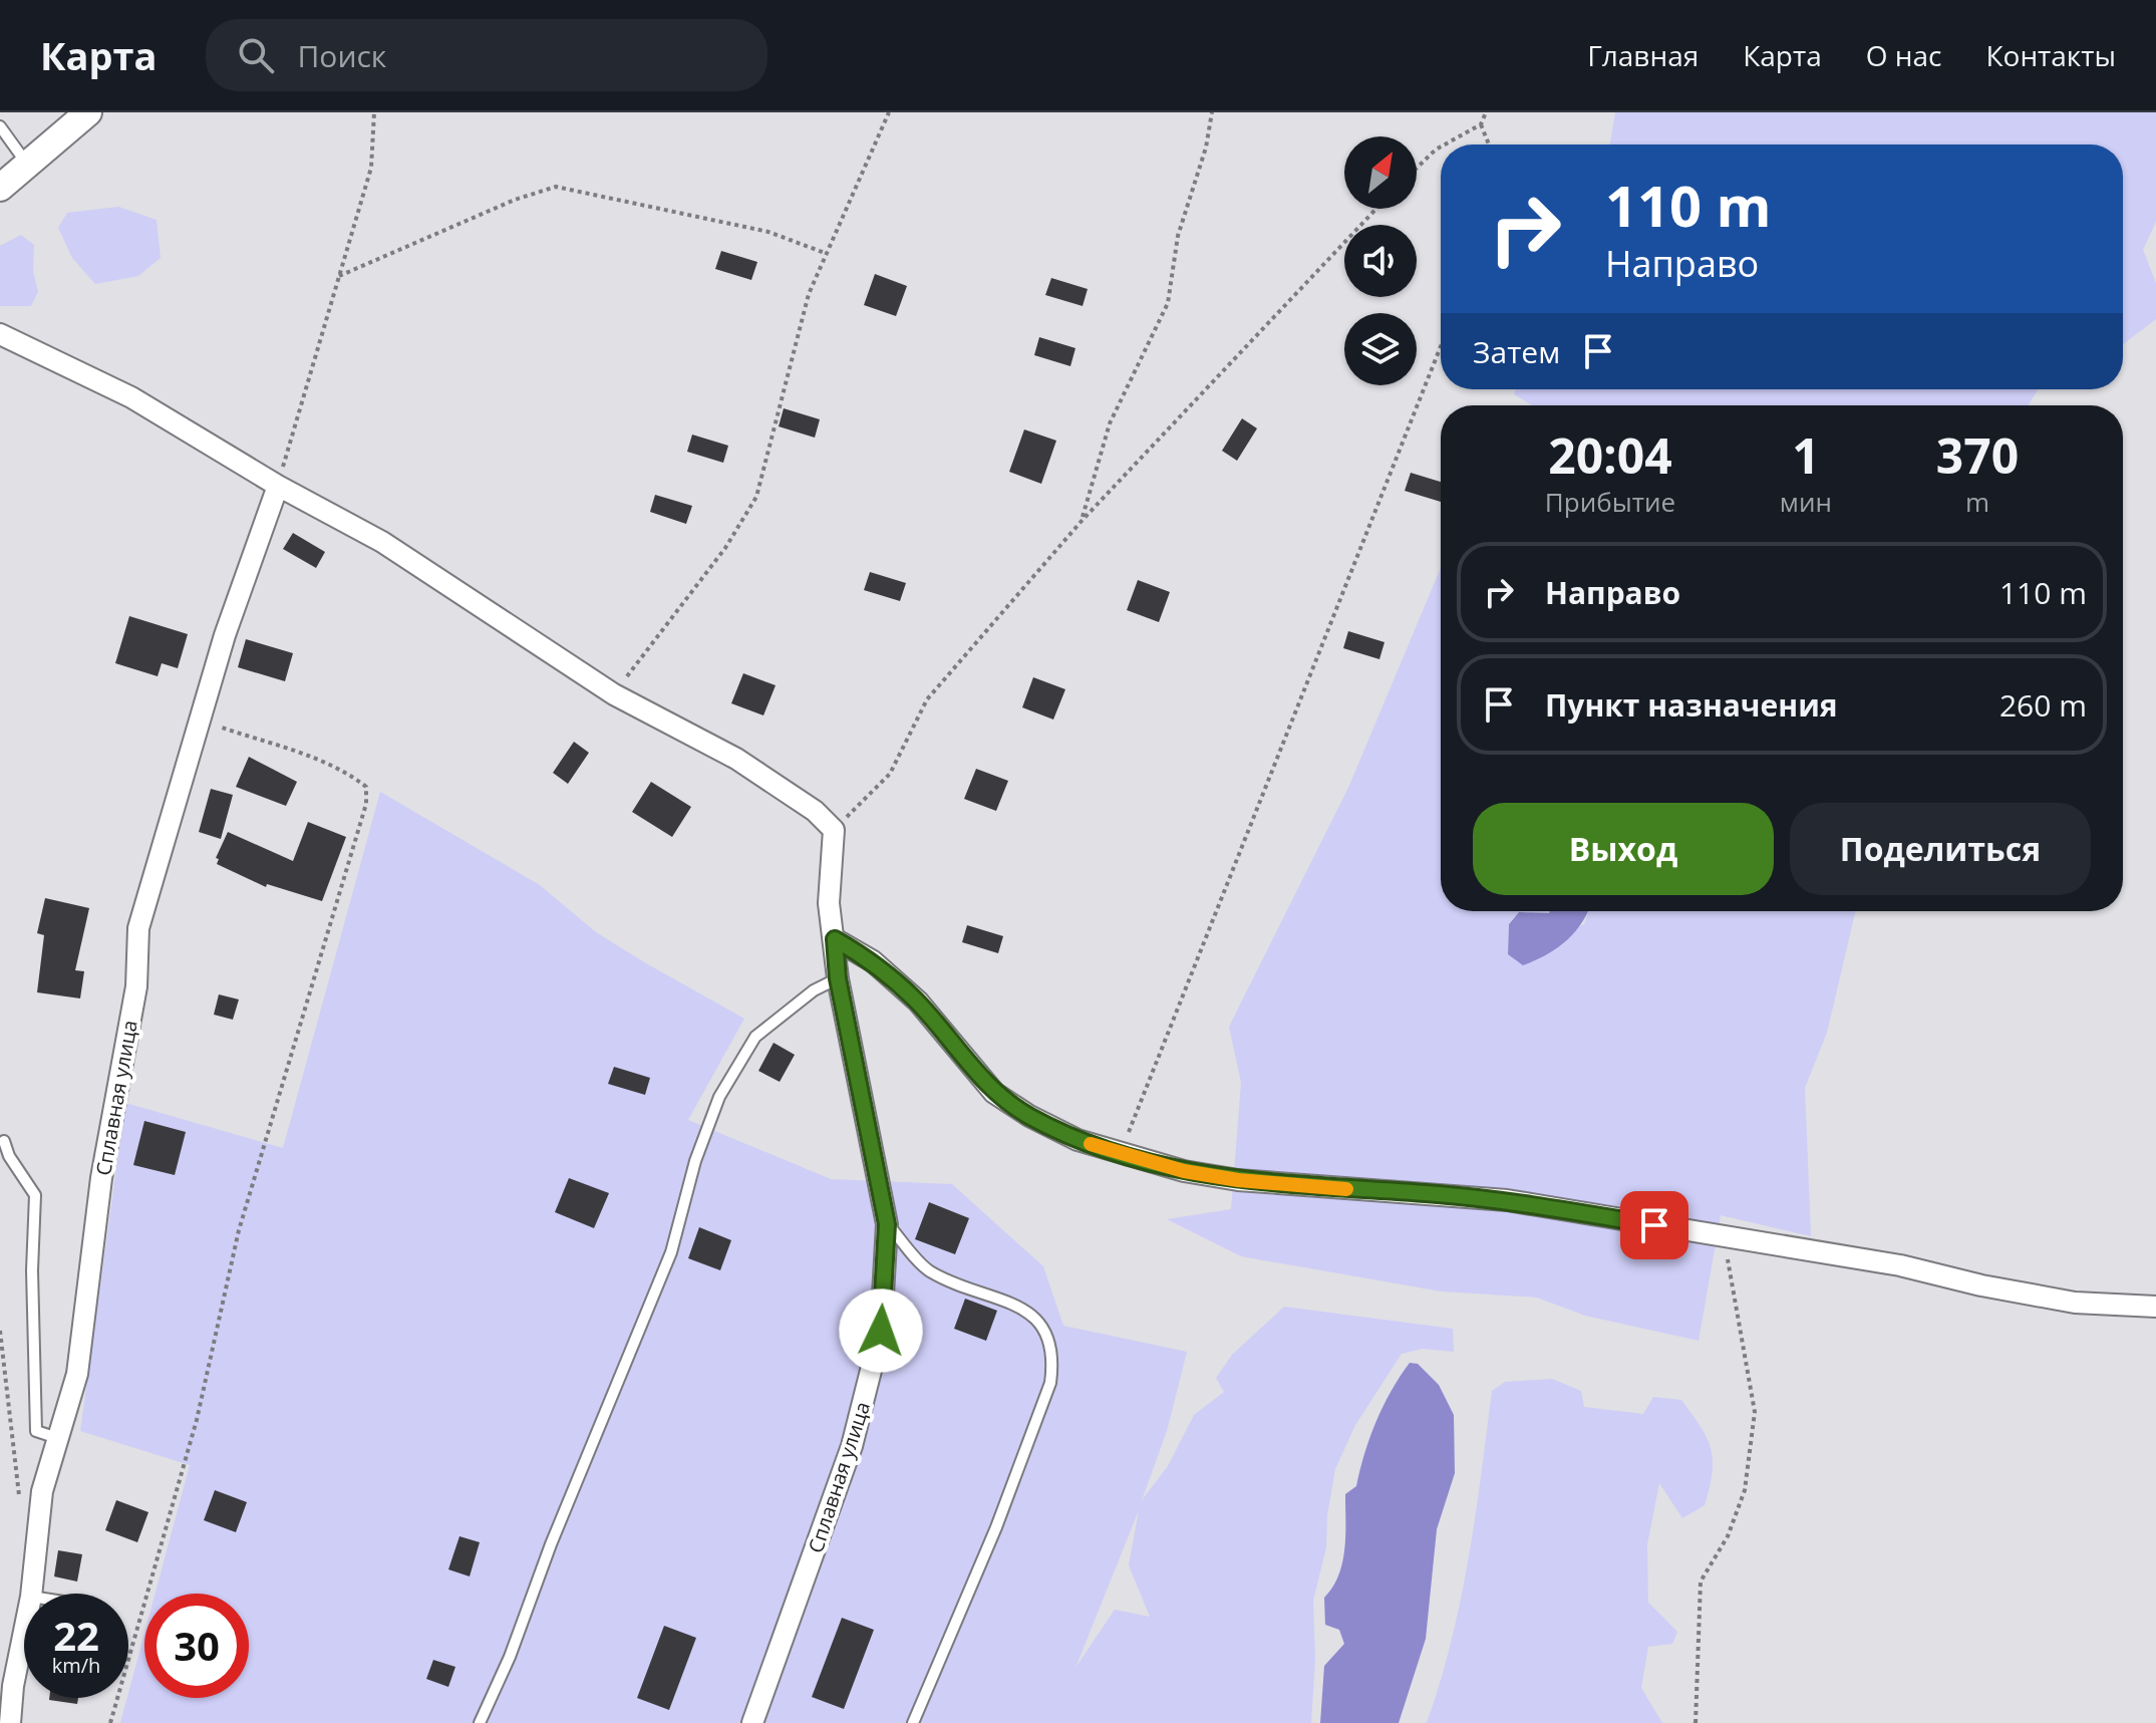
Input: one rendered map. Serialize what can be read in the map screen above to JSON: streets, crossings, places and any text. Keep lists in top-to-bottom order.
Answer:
{
  "streets": {
    "street": ["Сплавная улица"]
  },
  "north": "top right",
  "page": {
    "header": "Карта",
    "search": "Поиск",
    "nav": [
      "Главная",
      "Карта",
      "О нас",
      "Контакты"
    ],
    "turn": ["110 m", "Направо"],
    "then": "Затем",
    "eta": [
      "20:04",
      "Прибытие",
      "1",
      "мин",
      "370",
      "m"
    ],
    "list": [
      {
        "name": "Направо",
        "value": "110 m"
      },
      {
        "name": "Пункт назначения",
        "value": "260 m"
      }
    ],
    "buttons": ["Выход", "Поделиться"],
    "speed": "22 km/h",
    "limit": "30"
  }
}
